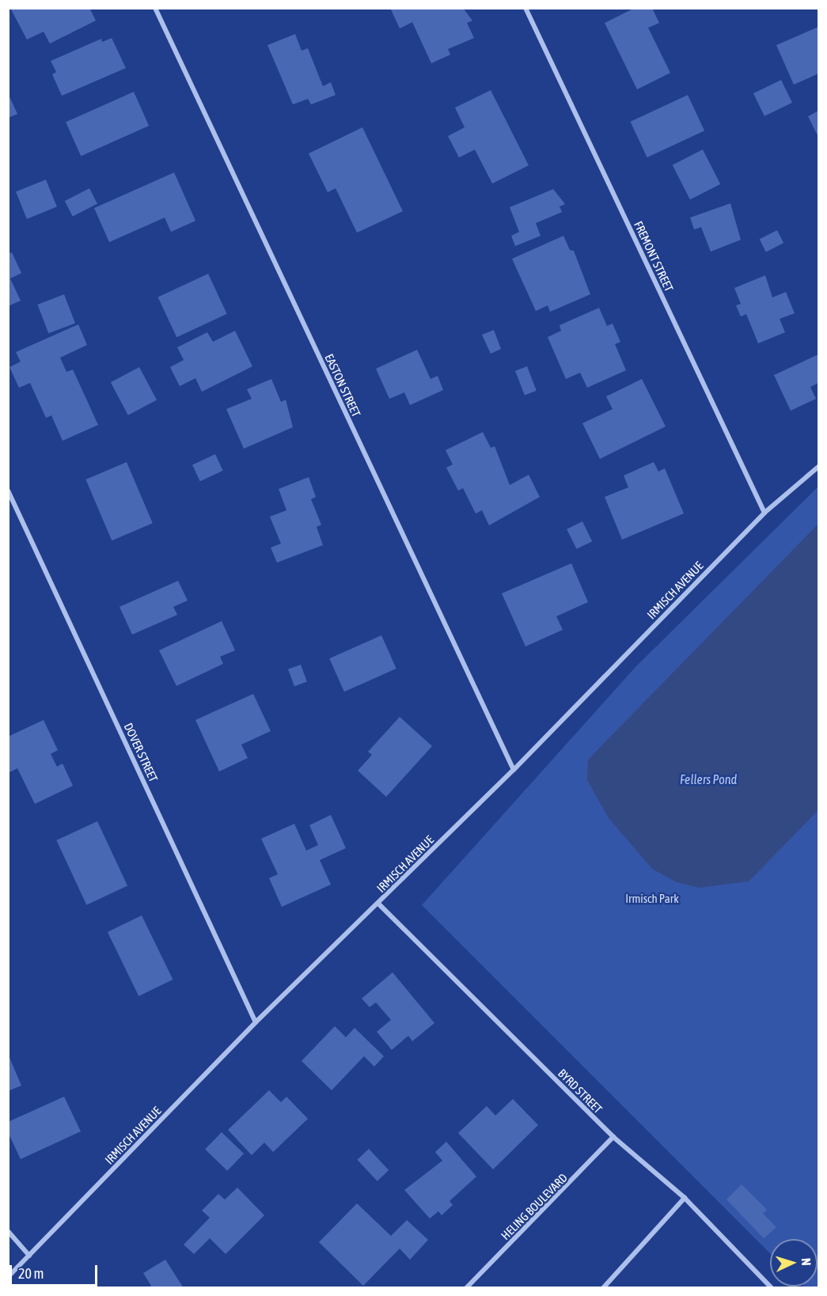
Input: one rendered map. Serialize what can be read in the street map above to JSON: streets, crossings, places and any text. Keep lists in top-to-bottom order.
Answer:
{
  "streets": {
    "street": [
      "FREMONT STREET",
      "EASTON STREET",
      "IRMISCH AVENUE",
      "DOVER STREET",
      "BYRD STREET",
      "HELING BOULEVARD"
    ]
  },
  "crossings": [
    ["FREMONT STREET", "IRMISCH AVENUE"],
    ["EASTON STREET", "IRMISCH AVENUE"],
    ["IRMISCH AVENUE", "DOVER STREET"],
    ["IRMISCH AVENUE", "BYRD STREET"],
    ["BYRD STREET", "HELING BOULEVARD"]
  ],
  "water": ["Fellers Pond"],
  "parks": ["Irmisch Park"],
  "scale_bar": "20 m",
  "north": "right"
}
